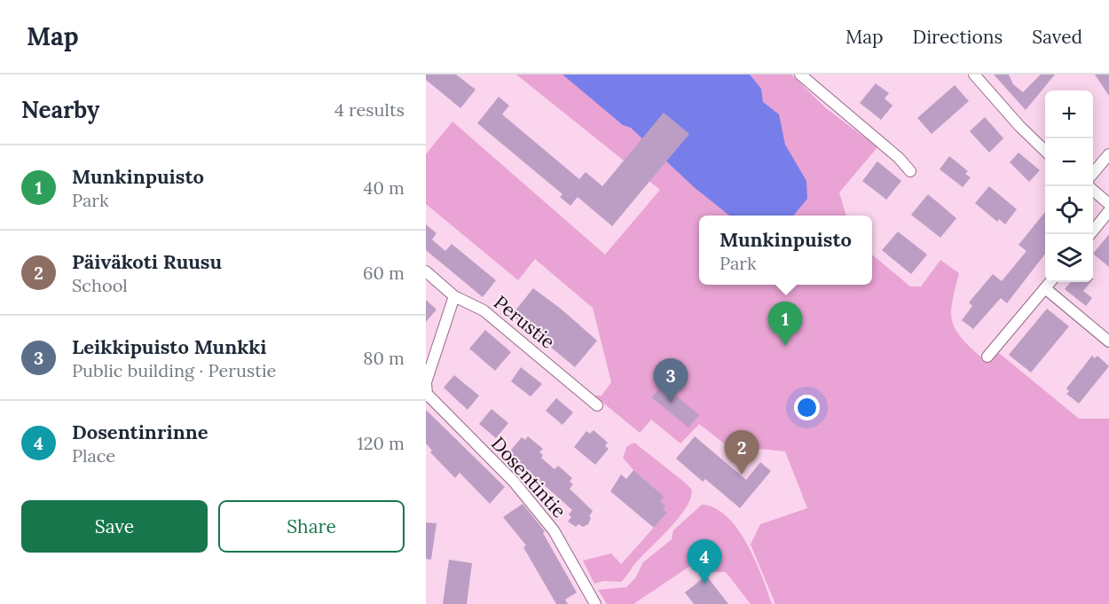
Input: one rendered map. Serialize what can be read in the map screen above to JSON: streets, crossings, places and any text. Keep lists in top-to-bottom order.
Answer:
{
  "streets": {
    "street": ["Perustie", "Dosentintie"]
  },
  "crossings": [
    ["Perustie", "Dosentintie"]
  ],
  "page": {
    "header": "Map",
    "nav": ["Map", "Directions", "Saved"],
    "heading": ["Nearby", "4 results"],
    "map_buttons": ["+", "−"],
    "list": [
      {
        "mark": "1",
        "name": "Munkinpuisto",
        "note": "Park",
        "value": "40 m"
      },
      {
        "mark": "2",
        "name": "Päiväkoti Ruusu",
        "note": "School",
        "value": "60 m"
      },
      {
        "mark": "3",
        "name": "Leikkipuisto Munkki",
        "note": "Public building · Perustie",
        "value": "80 m"
      },
      {
        "mark": "4",
        "name": "Dosentinrinne",
        "note": "Place",
        "value": "120 m"
      }
    ],
    "popup": ["Munkinpuisto", "Park"],
    "pins": [
      "1",
      "3",
      "2",
      "4"
    ],
    "buttons": ["Save", "Share"]
  }
}
